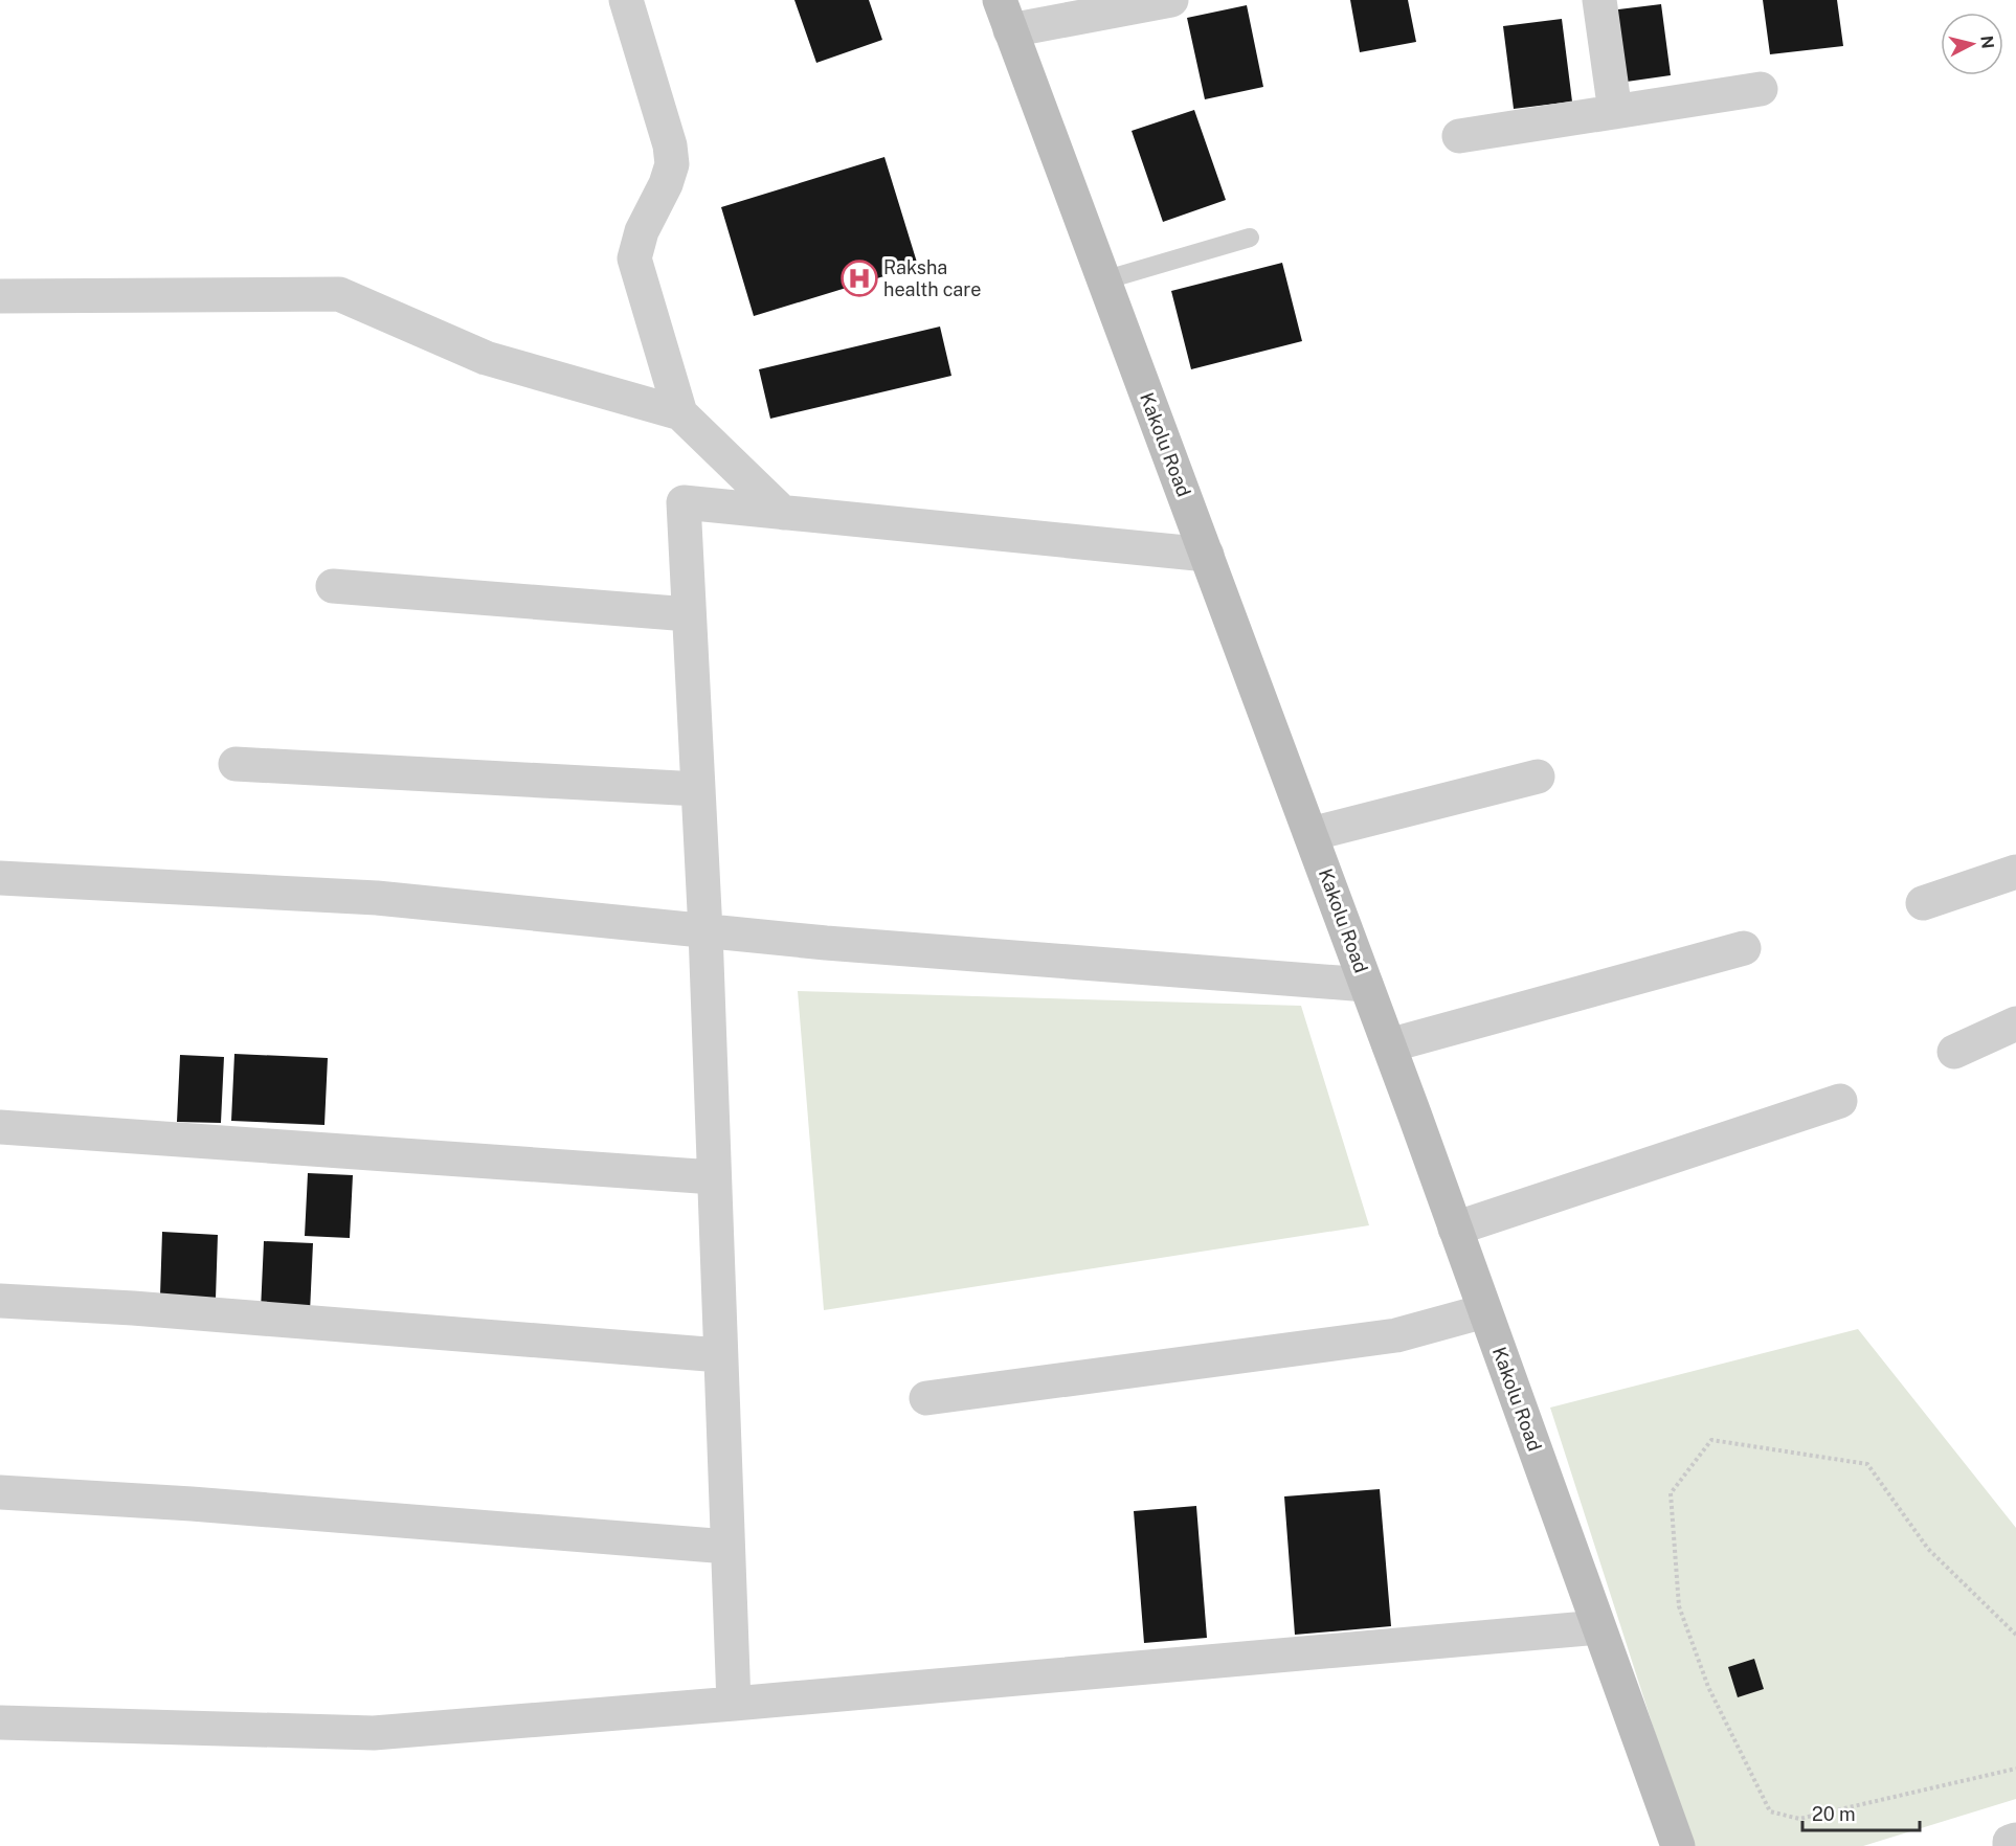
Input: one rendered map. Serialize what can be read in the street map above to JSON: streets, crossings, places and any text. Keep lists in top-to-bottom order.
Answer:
{
  "streets": {
    "main road": ["Kakolu Road"]
  },
  "places": {
    "hospital": ["Raksha health care"]
  },
  "scale_bar": "20 m",
  "north": "right"
}
